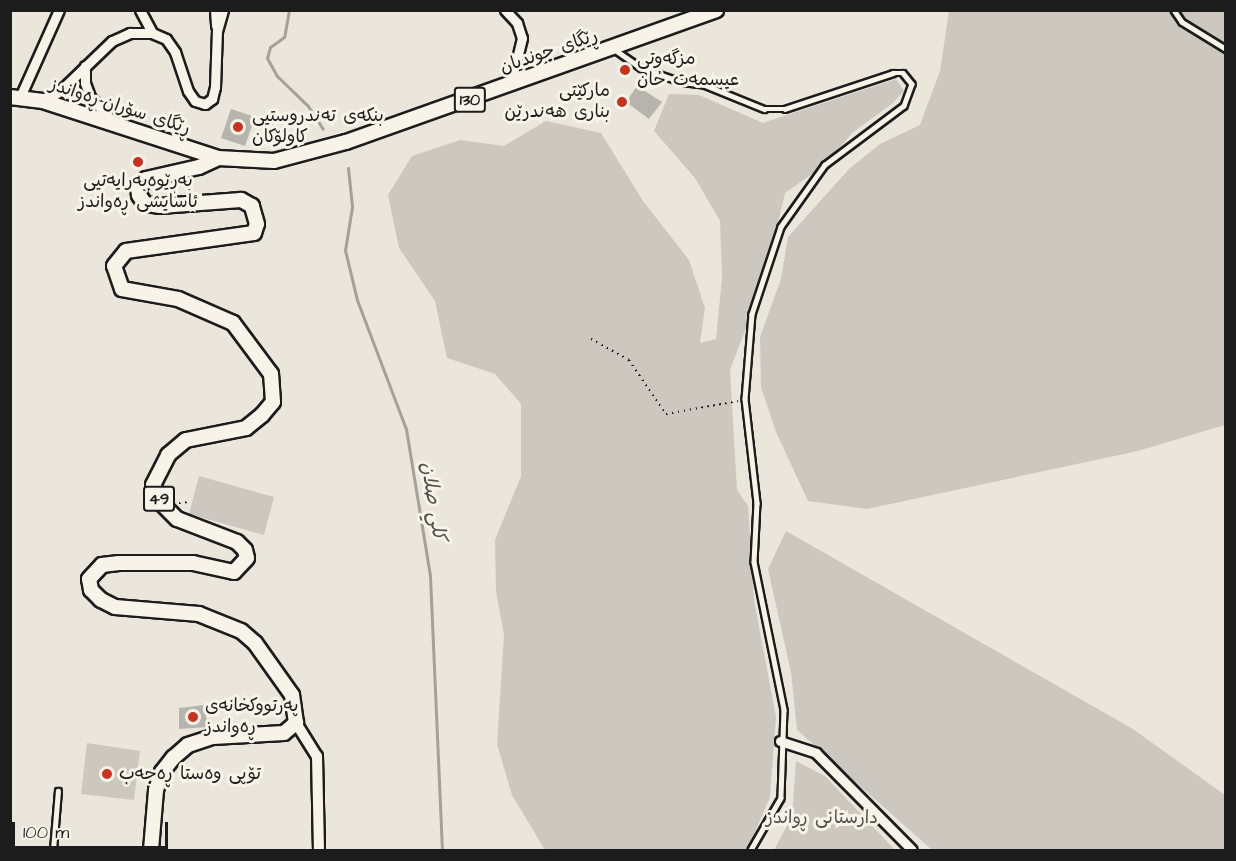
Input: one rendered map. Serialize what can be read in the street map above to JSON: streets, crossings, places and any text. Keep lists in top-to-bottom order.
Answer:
{
  "streets": {
    "main road": [
      "ڕێگای جوندیان",
      "130",
      "ڕێگای سۆران-ڕەواندز",
      "49"
    ]
  },
  "crossings": [
    ["ڕێگای جوندیان", "ڕێگای سۆران-ڕەواندز"],
    ["ڕێگای جوندیان", "49"],
    ["ڕێگای سۆران-ڕەواندز", "49"]
  ],
  "water": ["كلي صلان"],
  "parks": ["دارستانی ڕواندز"],
  "places": [
    "مزگەوتی عیسمەت خان",
    "مارکێتی بناری هەندرێن",
    "بنکەی تەندروستیی کاولۆکان",
    "بەڕێوەبەرایەتیی ئاسایشی ڕەواندز",
    "پەرتووکخانەی ڕەواندز",
    "تۆپی وەستا ڕەجەب"
  ],
  "scale_bar": "100 m"
}
